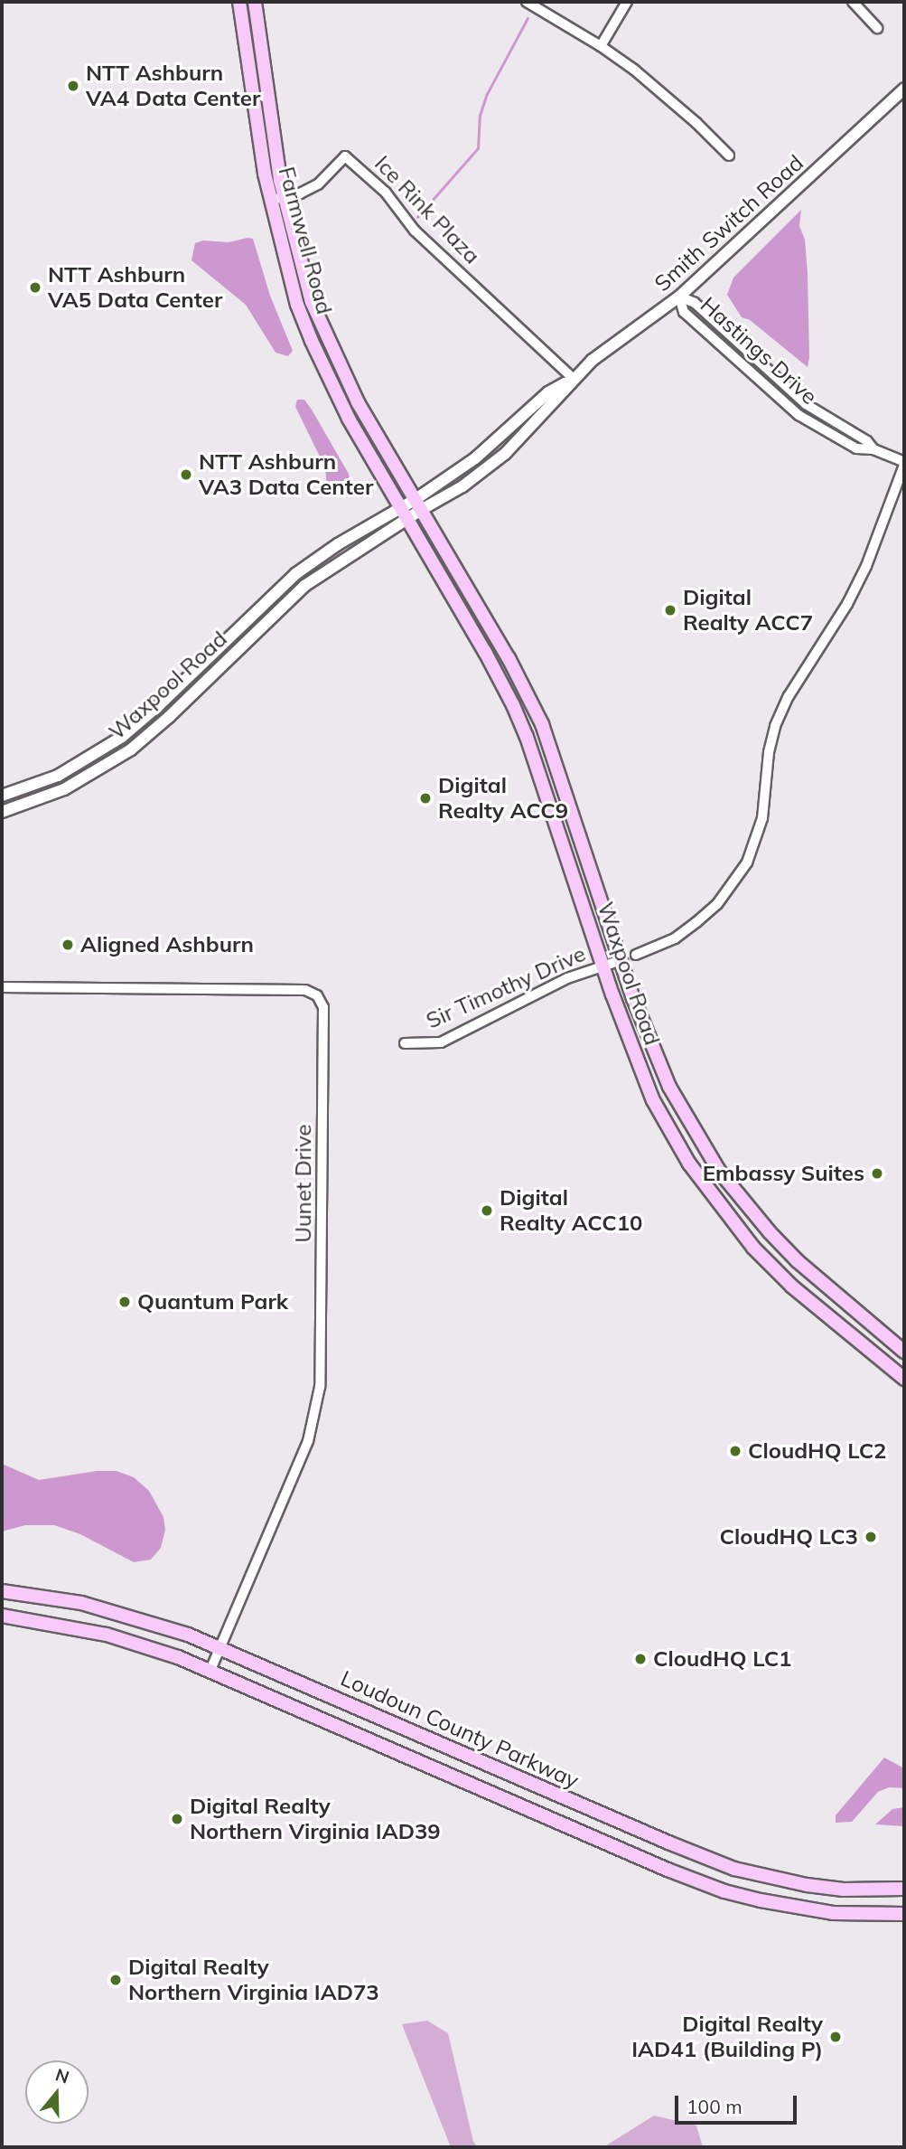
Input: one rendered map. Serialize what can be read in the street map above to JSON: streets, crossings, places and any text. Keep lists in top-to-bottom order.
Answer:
{
  "streets": {
    "main road": [
      "Smith Switch Road",
      "Farmwell Road",
      "Waxpool Road",
      "Loudoun County Parkway"
    ],
    "street": [
      "Ice Rink Plaza",
      "Hastings Drive",
      "Sir Timothy Drive",
      "Uunet Drive"
    ]
  },
  "crossings": [
    ["Ice Rink Plaza", "Smith Switch Road"],
    ["Ice Rink Plaza", "Farmwell Road"],
    ["Smith Switch Road", "Farmwell Road"],
    ["Smith Switch Road", "Hastings Drive"],
    ["Smith Switch Road", "Waxpool Road"],
    ["Farmwell Road", "Waxpool Road"],
    ["Waxpool Road", "Sir Timothy Drive"],
    ["Uunet Drive", "Loudoun County Parkway"]
  ],
  "places": [
    "NTT Ashburn VA4 Data Center",
    "NTT Ashburn VA5 Data Center",
    "NTT Ashburn VA3 Data Center",
    "Digital Realty ACC7",
    "Digital Realty ACC9",
    "Aligned Ashburn",
    "Embassy Suites",
    "Digital Realty ACC10",
    "Quantum Park",
    "CloudHQ LC2",
    "CloudHQ LC3",
    "CloudHQ LC1",
    "Digital Realty Northern Virginia IAD39",
    "Digital Realty Northern Virginia IAD73",
    "Digital Realty IAD41 (Building P)"
  ],
  "scale_bar": "100 m",
  "north": "top"
}
